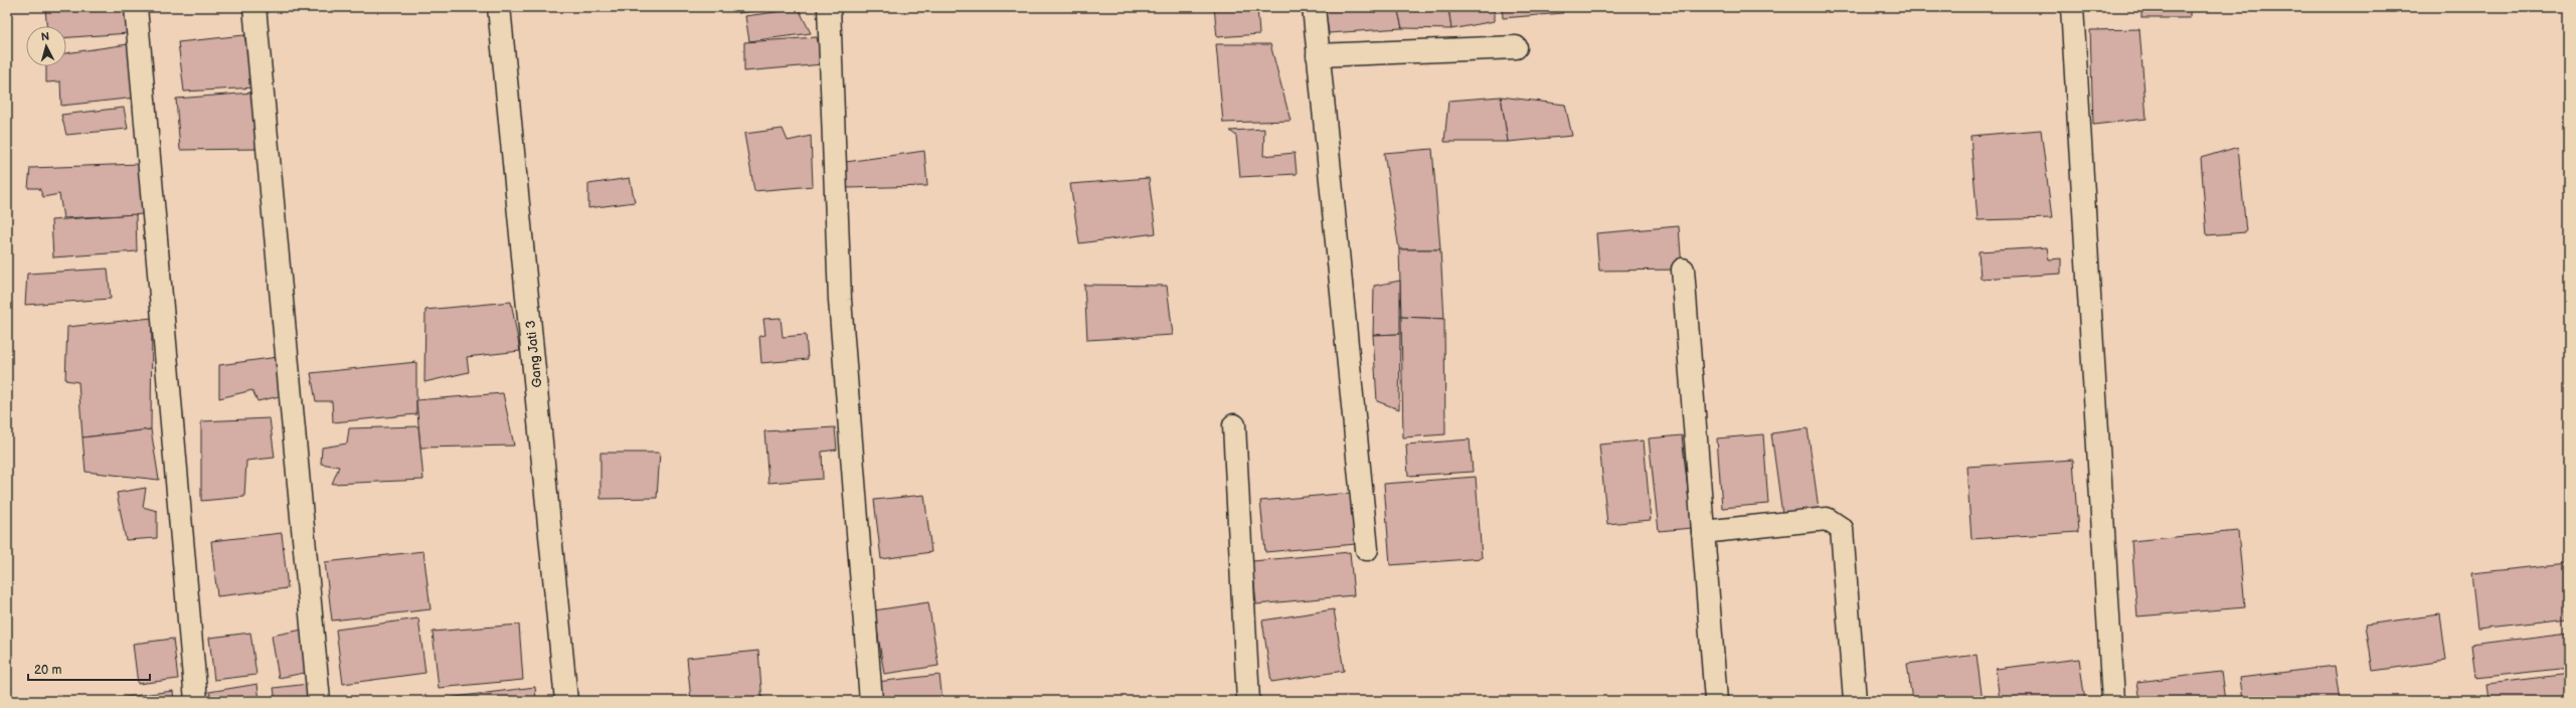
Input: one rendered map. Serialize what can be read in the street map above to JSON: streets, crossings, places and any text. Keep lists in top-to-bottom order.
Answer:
{
  "streets": {
    "street": ["Gang Jati 3"]
  },
  "scale_bar": "20 m",
  "north": "top"
}
